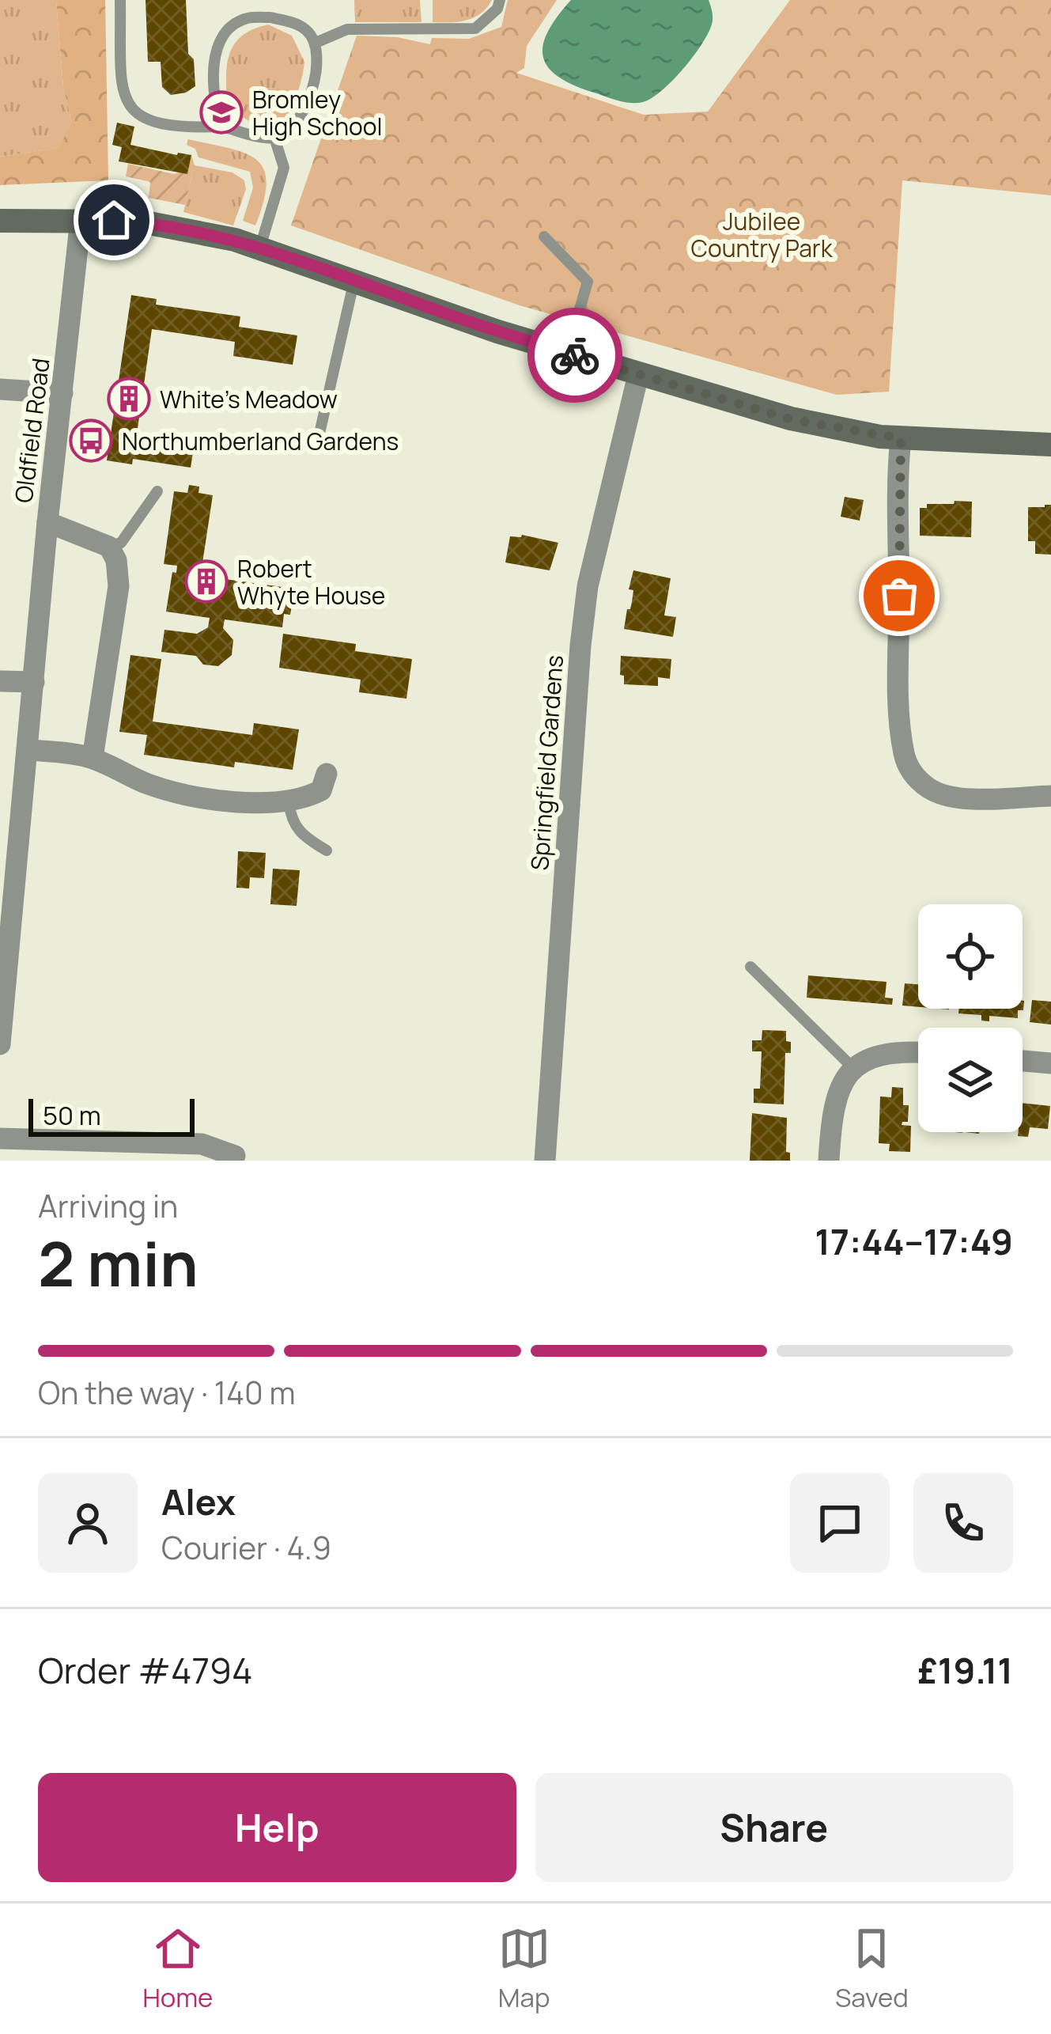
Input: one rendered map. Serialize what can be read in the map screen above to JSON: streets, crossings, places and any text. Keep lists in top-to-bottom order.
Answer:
{
  "streets": {
    "street": ["Oldfield Road", "Springfield Gardens"]
  },
  "parks": ["Jubilee Country Park"],
  "places": {
    "school or university": ["Bromley High School"],
    "building": ["White's Meadow", "Robert Whyte House"],
    "bus stop": ["Northumberland Gardens"]
  },
  "scale_bar": "50 m",
  "page": {
    "scale": "50 m",
    "heading": ["2 min", "Arriving in", "17:44–17:49"],
    "panel": [
      "Alex",
      "Courier · 4.9",
      "Order #4794",
      "£19.11"
    ],
    "bar": "On the way · 140 m",
    "buttons": ["Help", "Share"],
    "tabs": ["Home", "Map", "Saved"]
  }
}
